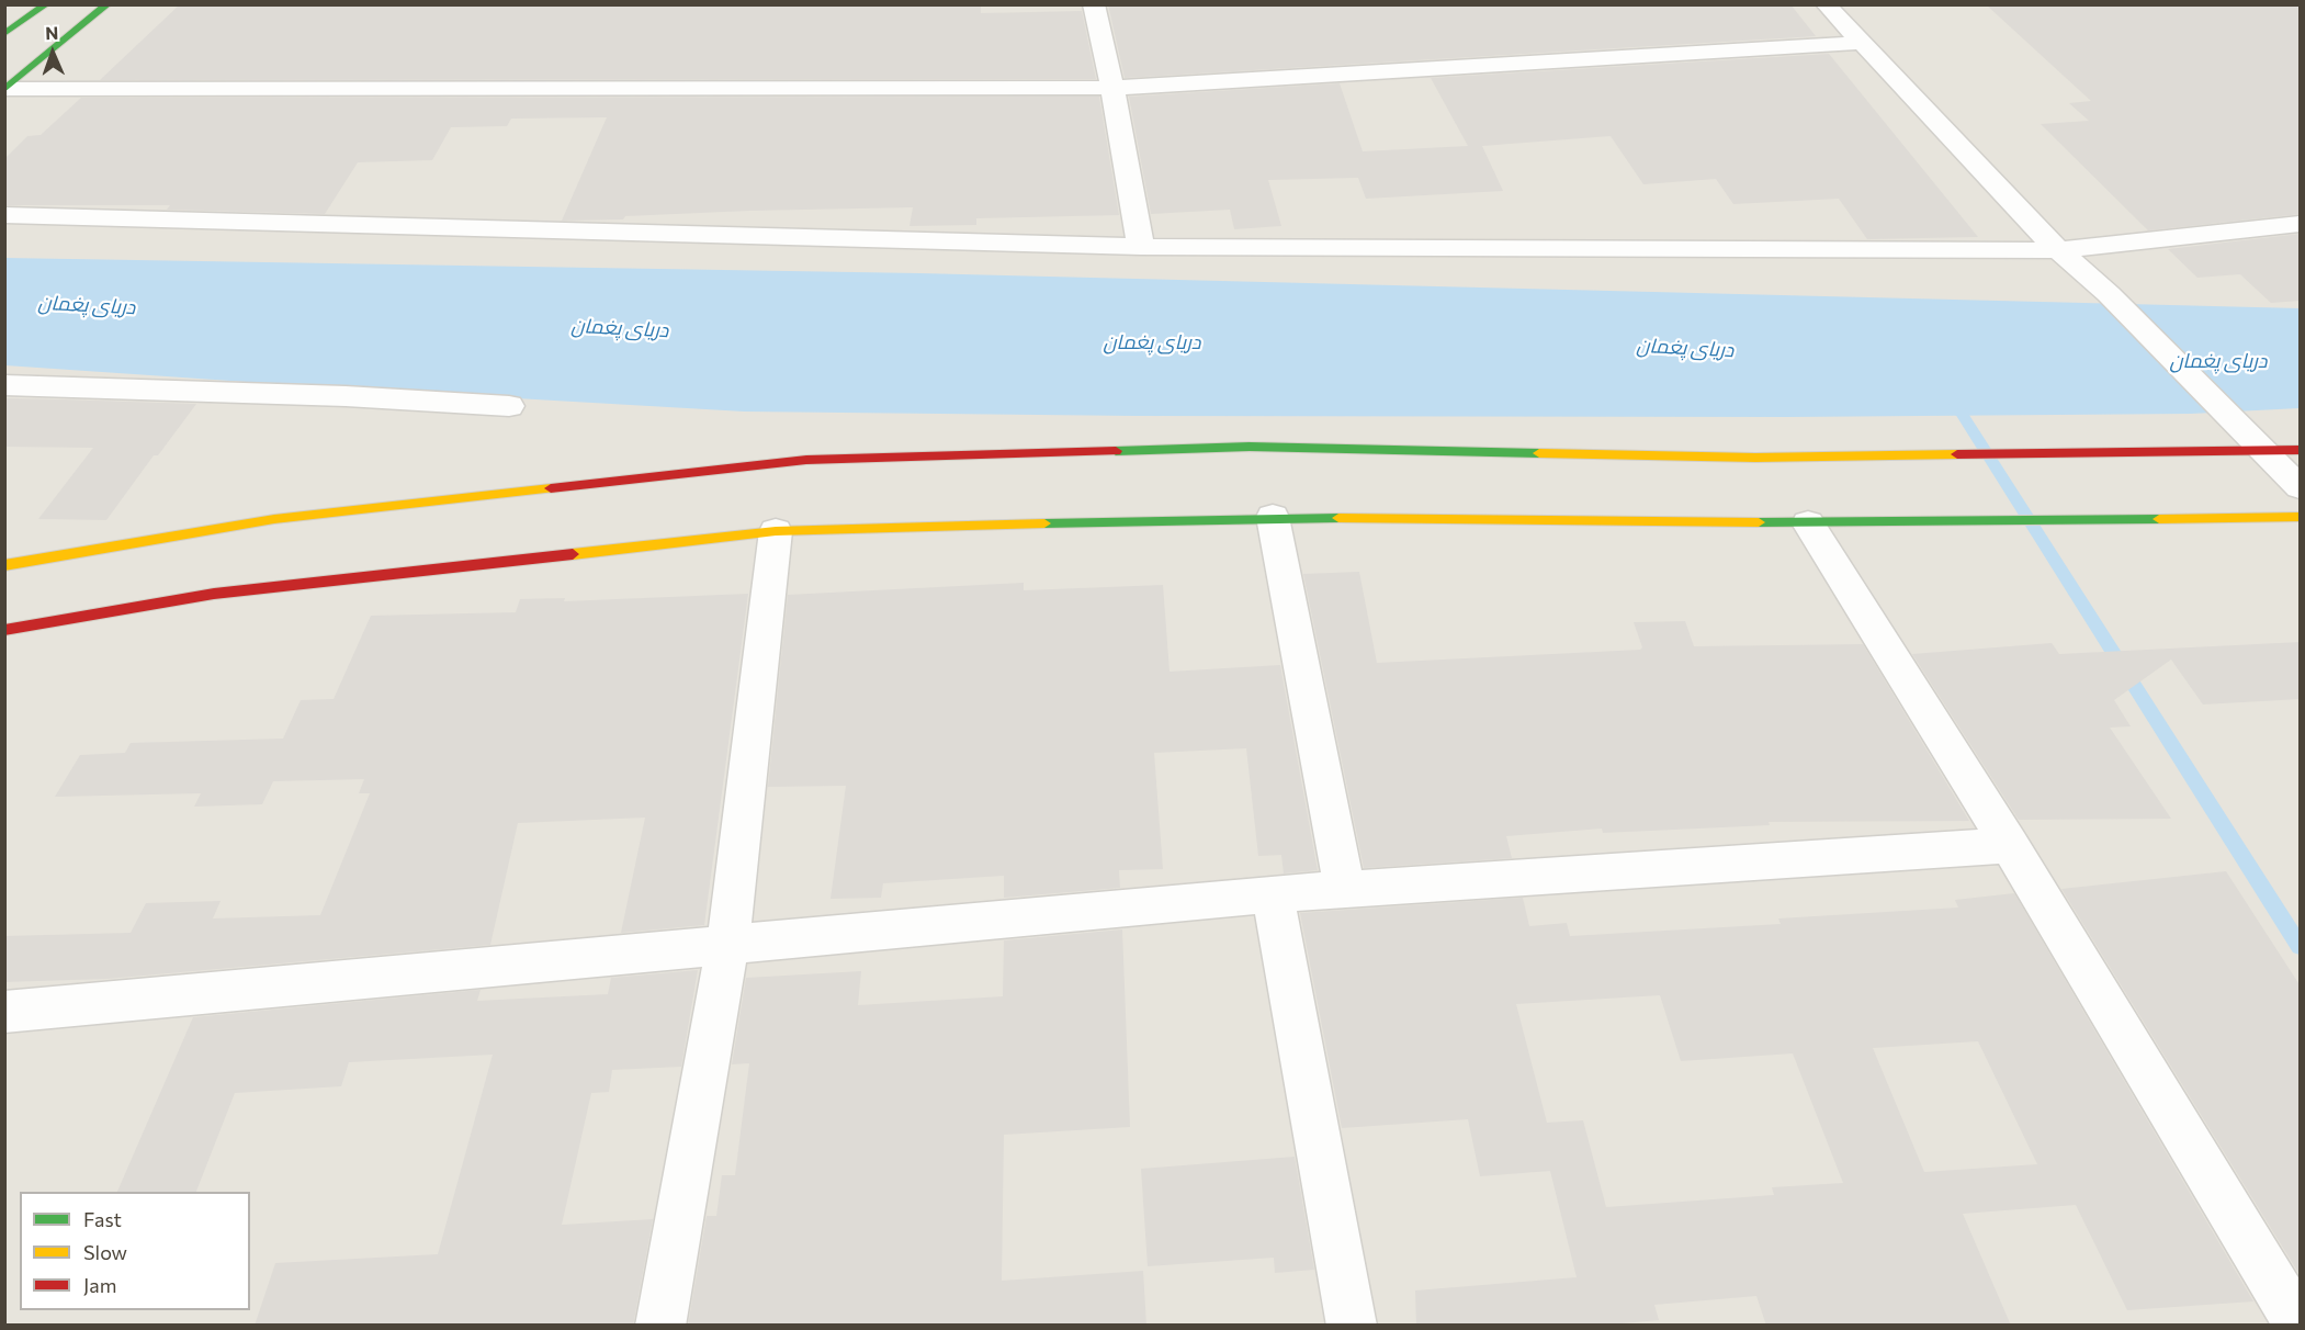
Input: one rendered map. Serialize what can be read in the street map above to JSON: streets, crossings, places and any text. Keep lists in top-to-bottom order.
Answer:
{
  "water": ["دریای پغمان"],
  "legend": ["Fast", "Slow", "Jam"],
  "north": "top"
}
